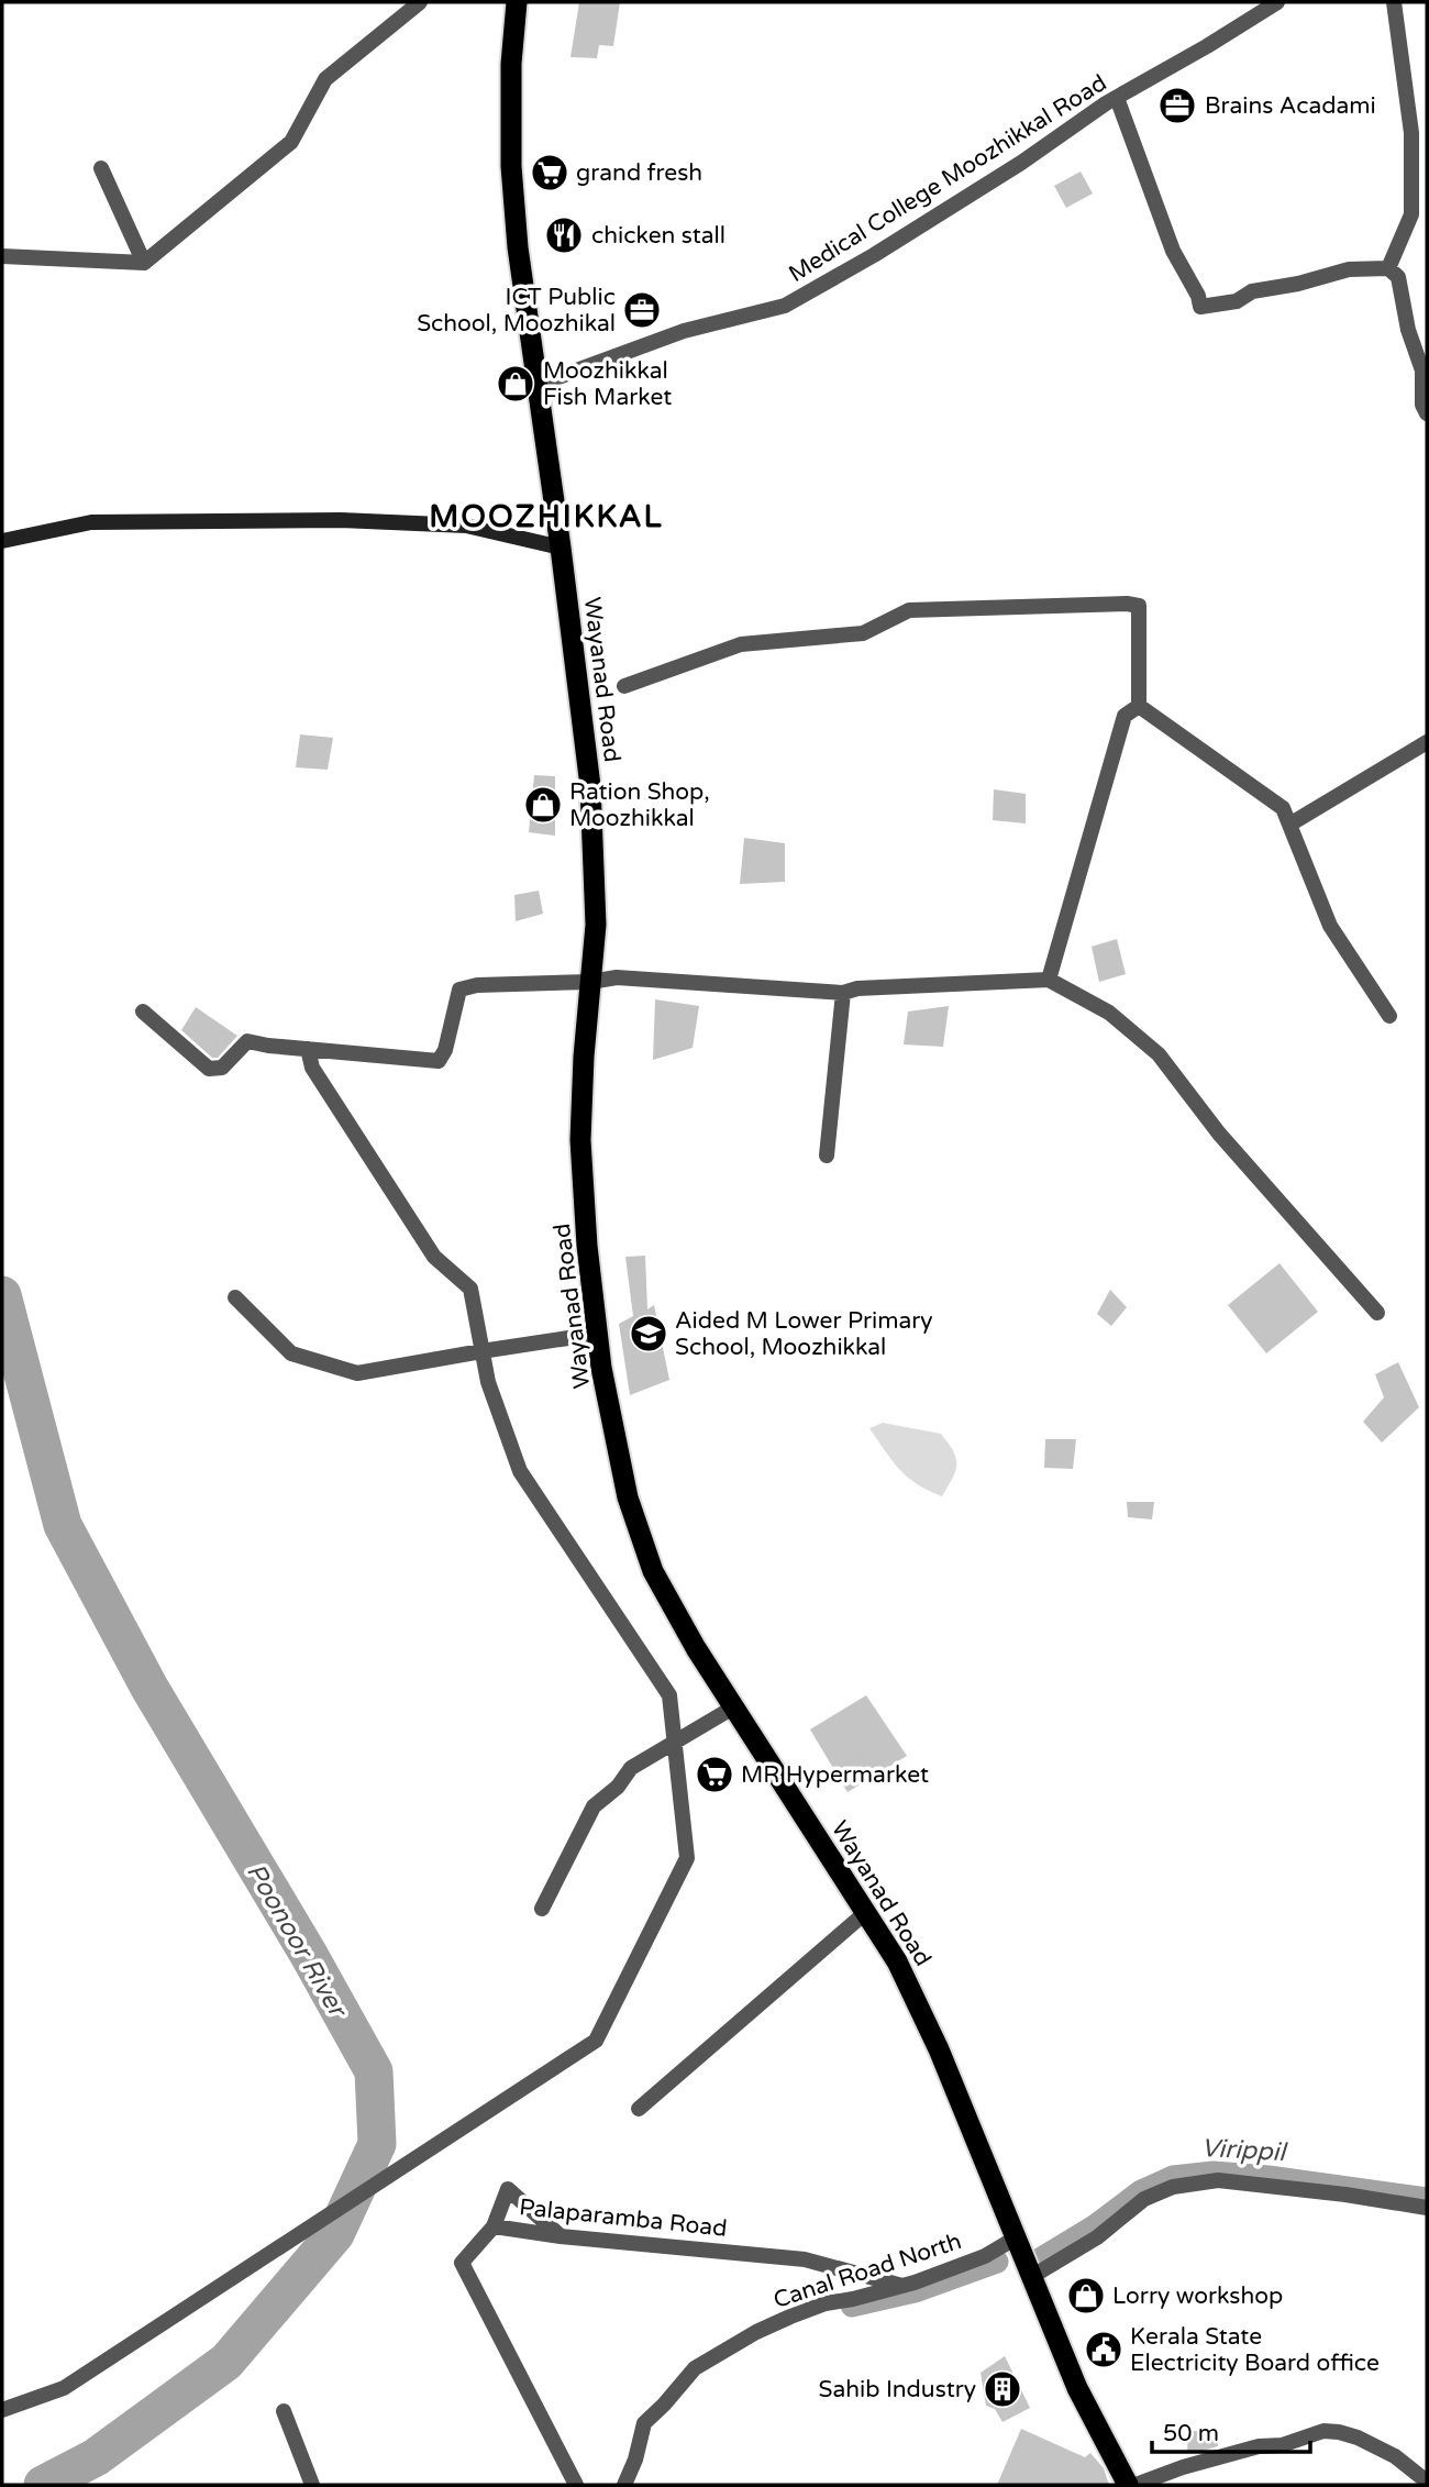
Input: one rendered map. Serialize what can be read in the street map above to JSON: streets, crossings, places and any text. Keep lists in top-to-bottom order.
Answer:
{
  "streets": {
    "highway": ["Wayanad Road"],
    "street": ["Medical College Moozhikkal Road", "Palaparamba Road", "Canal Road North"]
  },
  "crossings": [
    ["Medical College Moozhikkal Road", "Wayanad Road"],
    ["Wayanad Road", "Canal Road North"],
    ["Palaparamba Road", "Canal Road North"]
  ],
  "districts": ["MOOZHIKKAL"],
  "water": ["Poonoor River", "Virippil"],
  "places": {
    "office": ["Brains Acadami", "ICT Public School, Moozhikal"],
    "supermarket": ["grand fresh", "MR Hypermarket"],
    "restaurant": ["chicken stall"],
    "shop": ["Moozhikkal Fish Market", "Ration Shop, Moozhikkal", "Lorry workshop"],
    "school or university": ["Aided M Lower Primary School, Moozhikkal"],
    "public building": ["Kerala State Electricity Board office"],
    "building": ["Sahib Industry"]
  },
  "scale_bar": "50 m"
}
